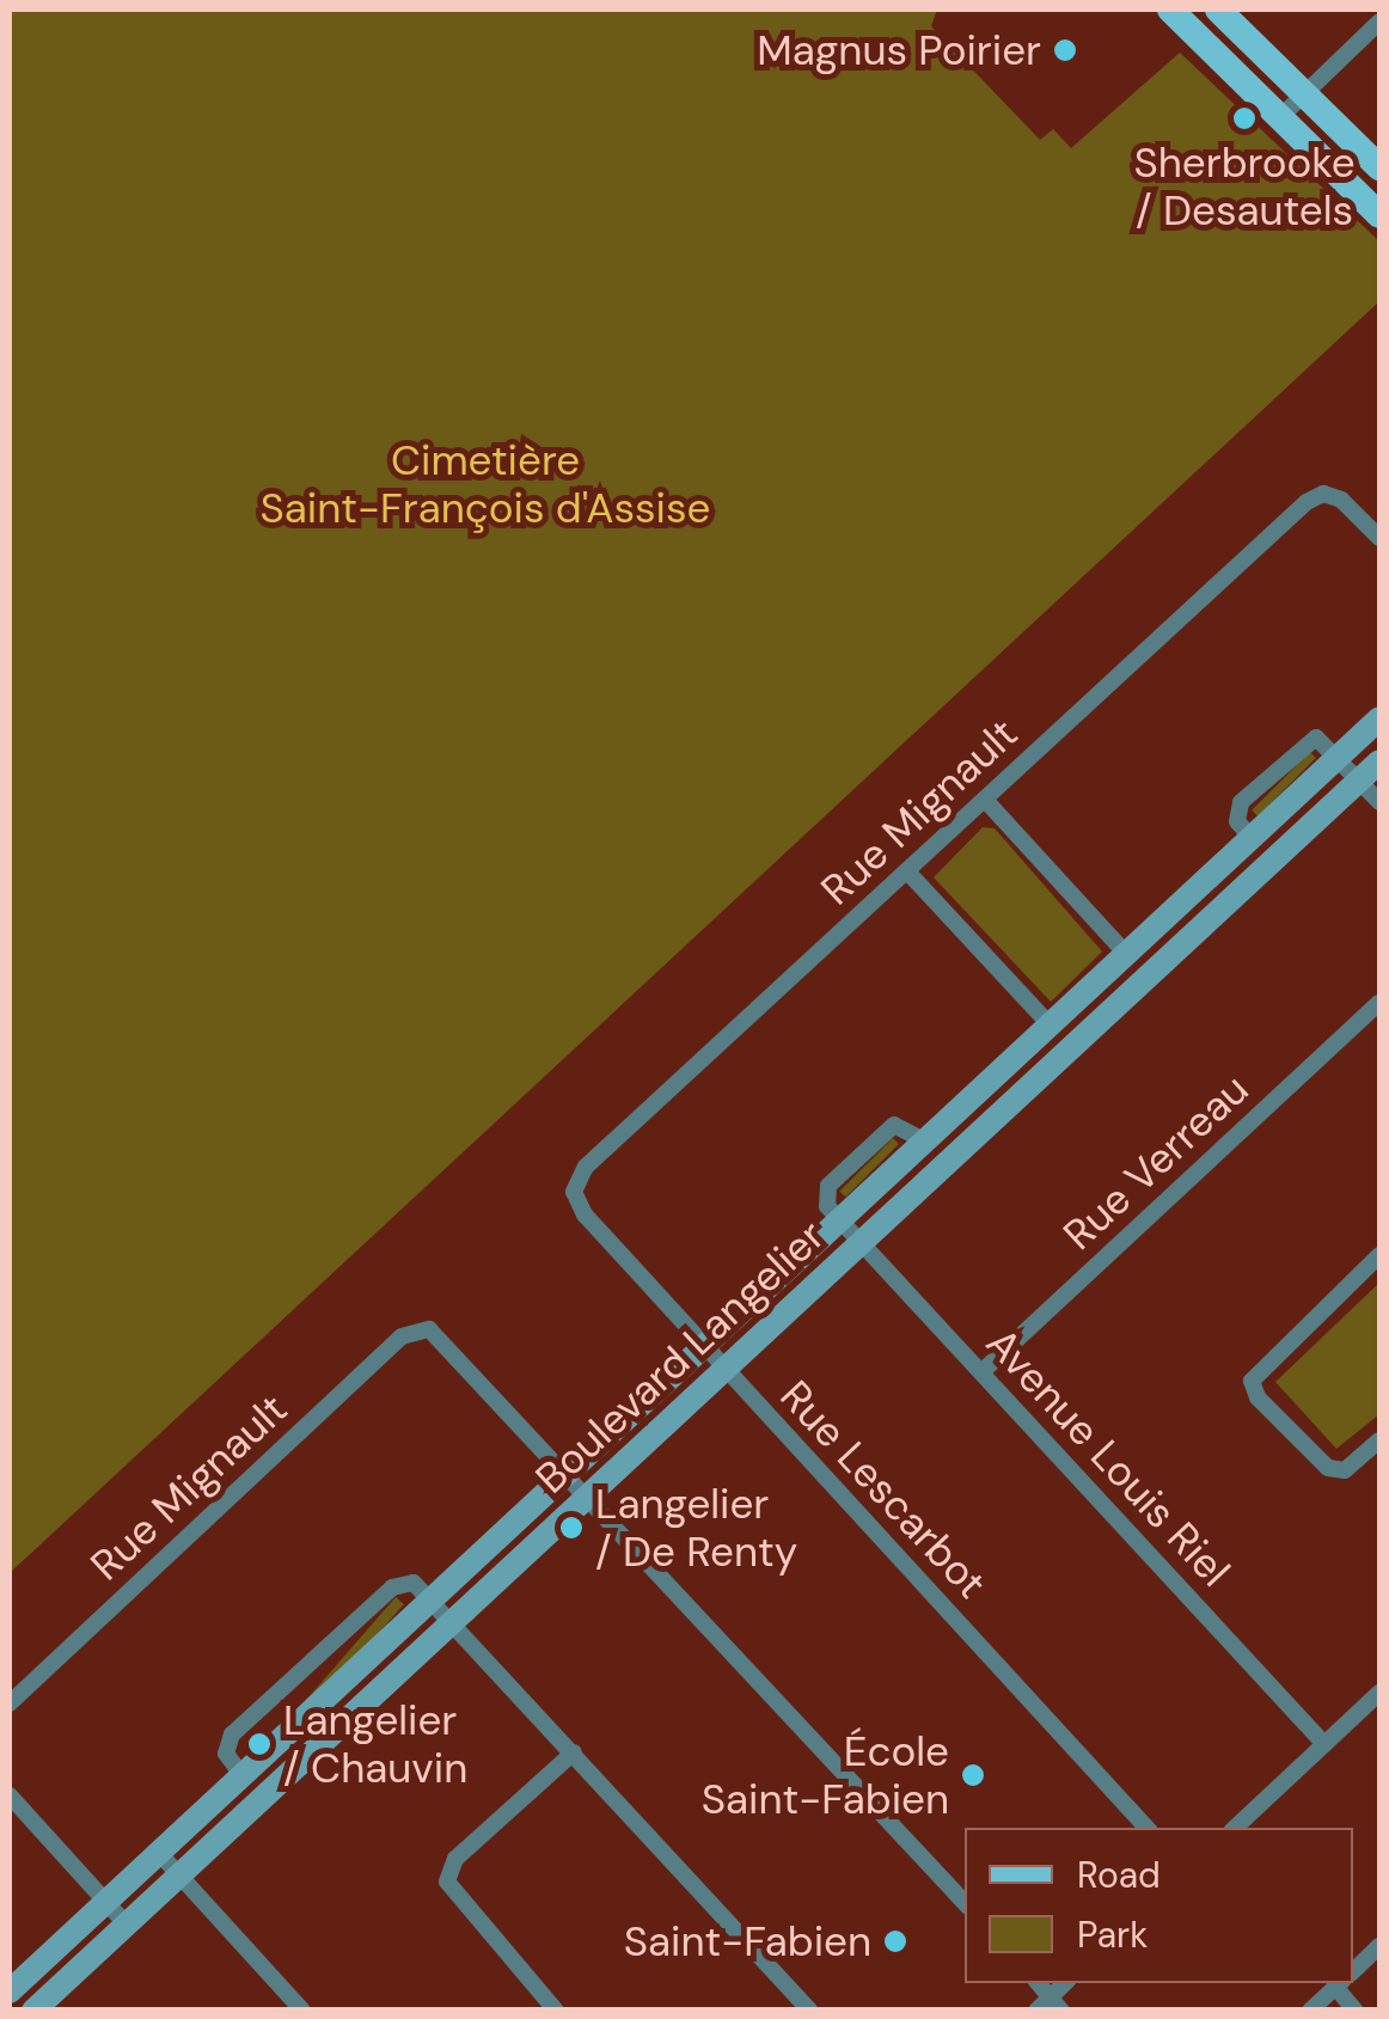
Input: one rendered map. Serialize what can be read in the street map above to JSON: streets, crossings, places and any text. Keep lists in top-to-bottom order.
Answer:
{
  "streets": {
    "main road": ["Boulevard Langelier"],
    "street": [
      "Rue Mignault",
      "Rue Verreau",
      "Avenue Louis Riel",
      "Rue Lescarbot"
    ]
  },
  "crossings": [
    ["Rue Mignault", "Boulevard Langelier"],
    ["Rue Mignault", "Rue Lescarbot"],
    ["Rue Verreau", "Avenue Louis Riel"],
    ["Boulevard Langelier", "Avenue Louis Riel"],
    ["Boulevard Langelier", "Rue Lescarbot"]
  ],
  "parks": ["Cimetière Saint-François d'Assise"],
  "places": [
    "Magnus Poirier",
    "Sherbrooke / Desautels",
    "Langelier / De Renty",
    "Langelier / Chauvin",
    "École Saint-Fabien",
    "Saint-Fabien"
  ],
  "legend": ["Road", "Park"]
}
